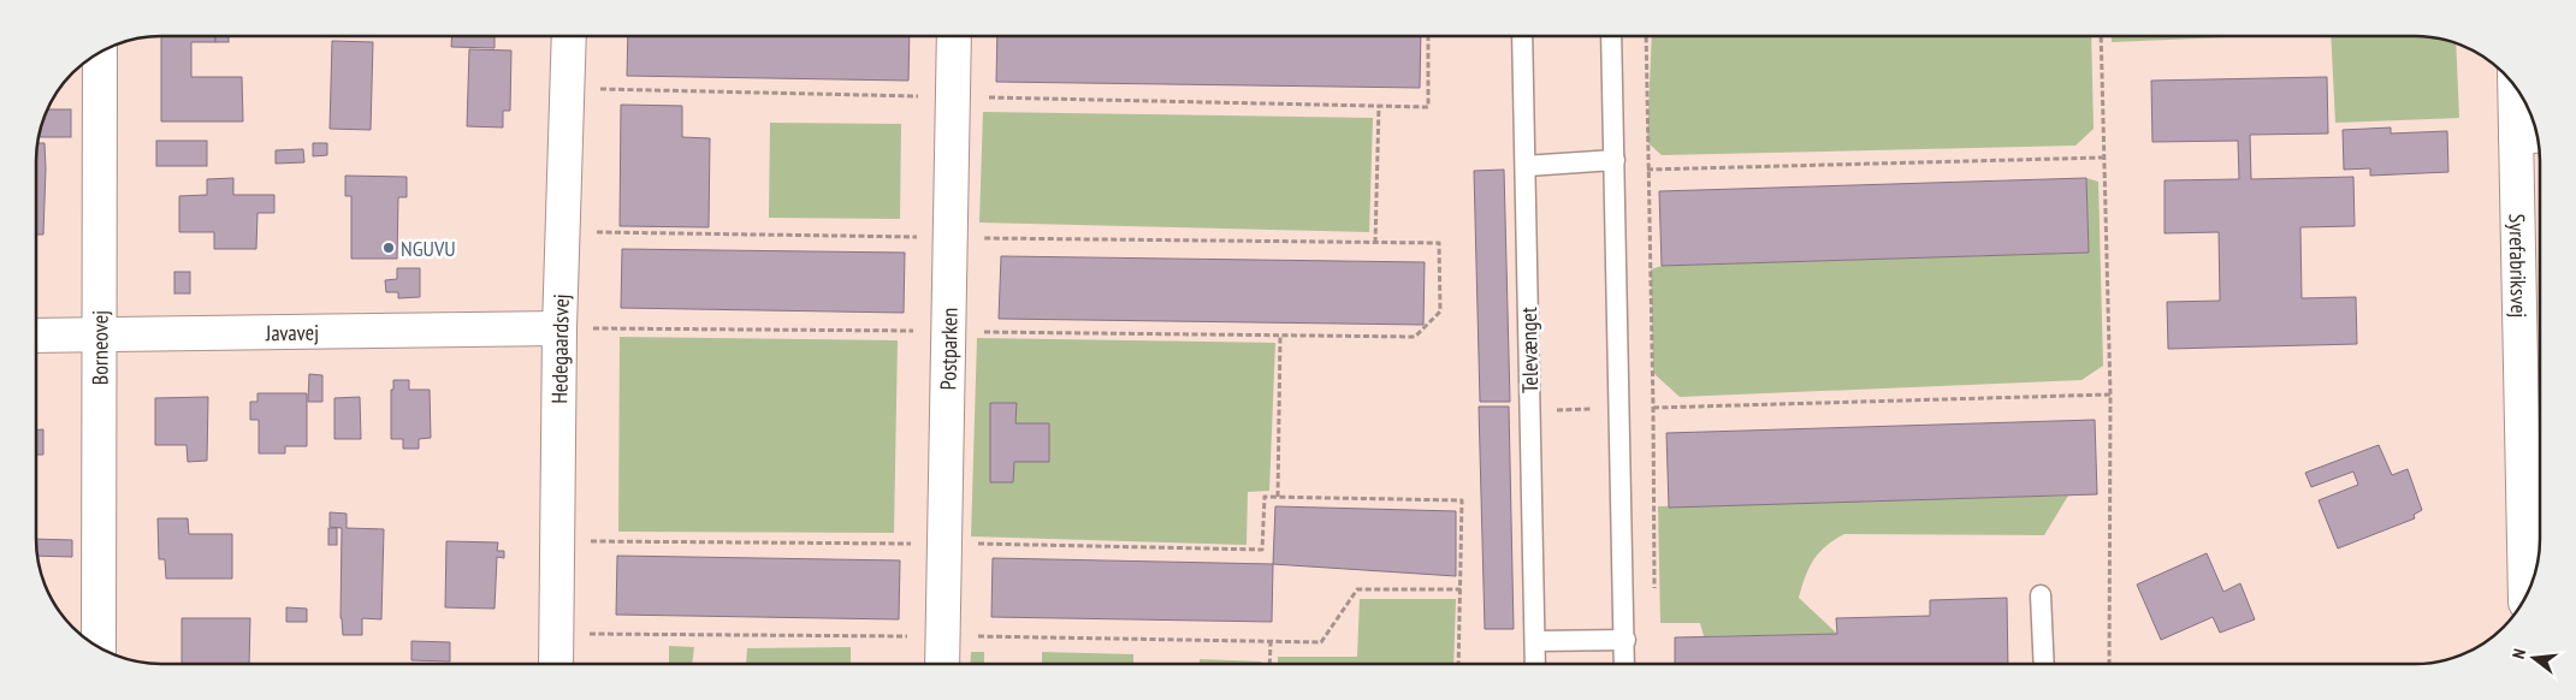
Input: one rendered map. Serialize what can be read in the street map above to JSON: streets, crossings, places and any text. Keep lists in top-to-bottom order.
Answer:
{
  "streets": {
    "street": [
      "Syrefabriksvej",
      "Javavej",
      "Borneovej",
      "Hedegaardsvej",
      "Postparken"
    ],
    "lane": ["Televænget"]
  },
  "crossings": [
    ["Javavej", "Borneovej"],
    ["Javavej", "Hedegaardsvej"]
  ],
  "places": ["NGUVU"],
  "north": "left"
}
